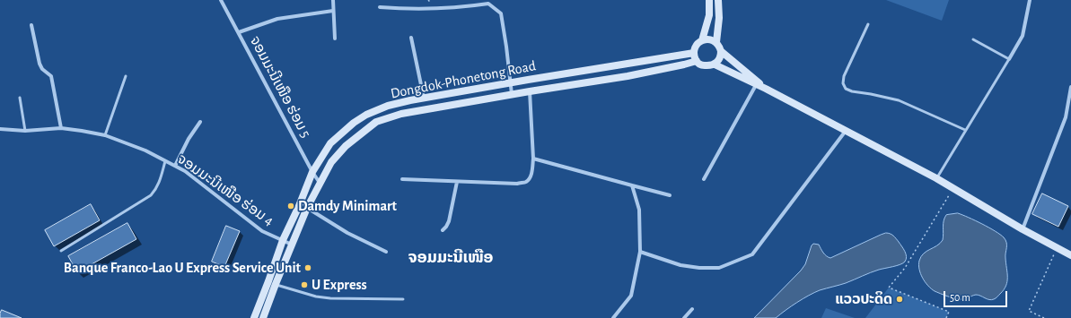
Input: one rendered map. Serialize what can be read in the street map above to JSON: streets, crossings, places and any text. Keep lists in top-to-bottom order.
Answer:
{
  "streets": {
    "main road": ["Dongdok-Phonetong Road"],
    "street": ["ຈອມມະນີເໜືອ ຮ່ອມ 5", "ຈອມມະນີເໜືອ ຮ່ອມ 4"]
  },
  "crossings": [
    ["Dongdok-Phonetong Road", "ຈອມມະນີເໜືອ ຮ່ອມ 5"],
    ["Dongdok-Phonetong Road", "ຈອມມະນີເໜືອ ຮ່ອມ 4"]
  ],
  "districts": ["ຈອມມະນີເໜືອ"],
  "places": [
    "Damdy Minimart",
    "Banque Franco-Lao U Express Service Unit",
    "U Express",
    "ແວວປະດິດ"
  ],
  "scale_bar": "50 m"
}
